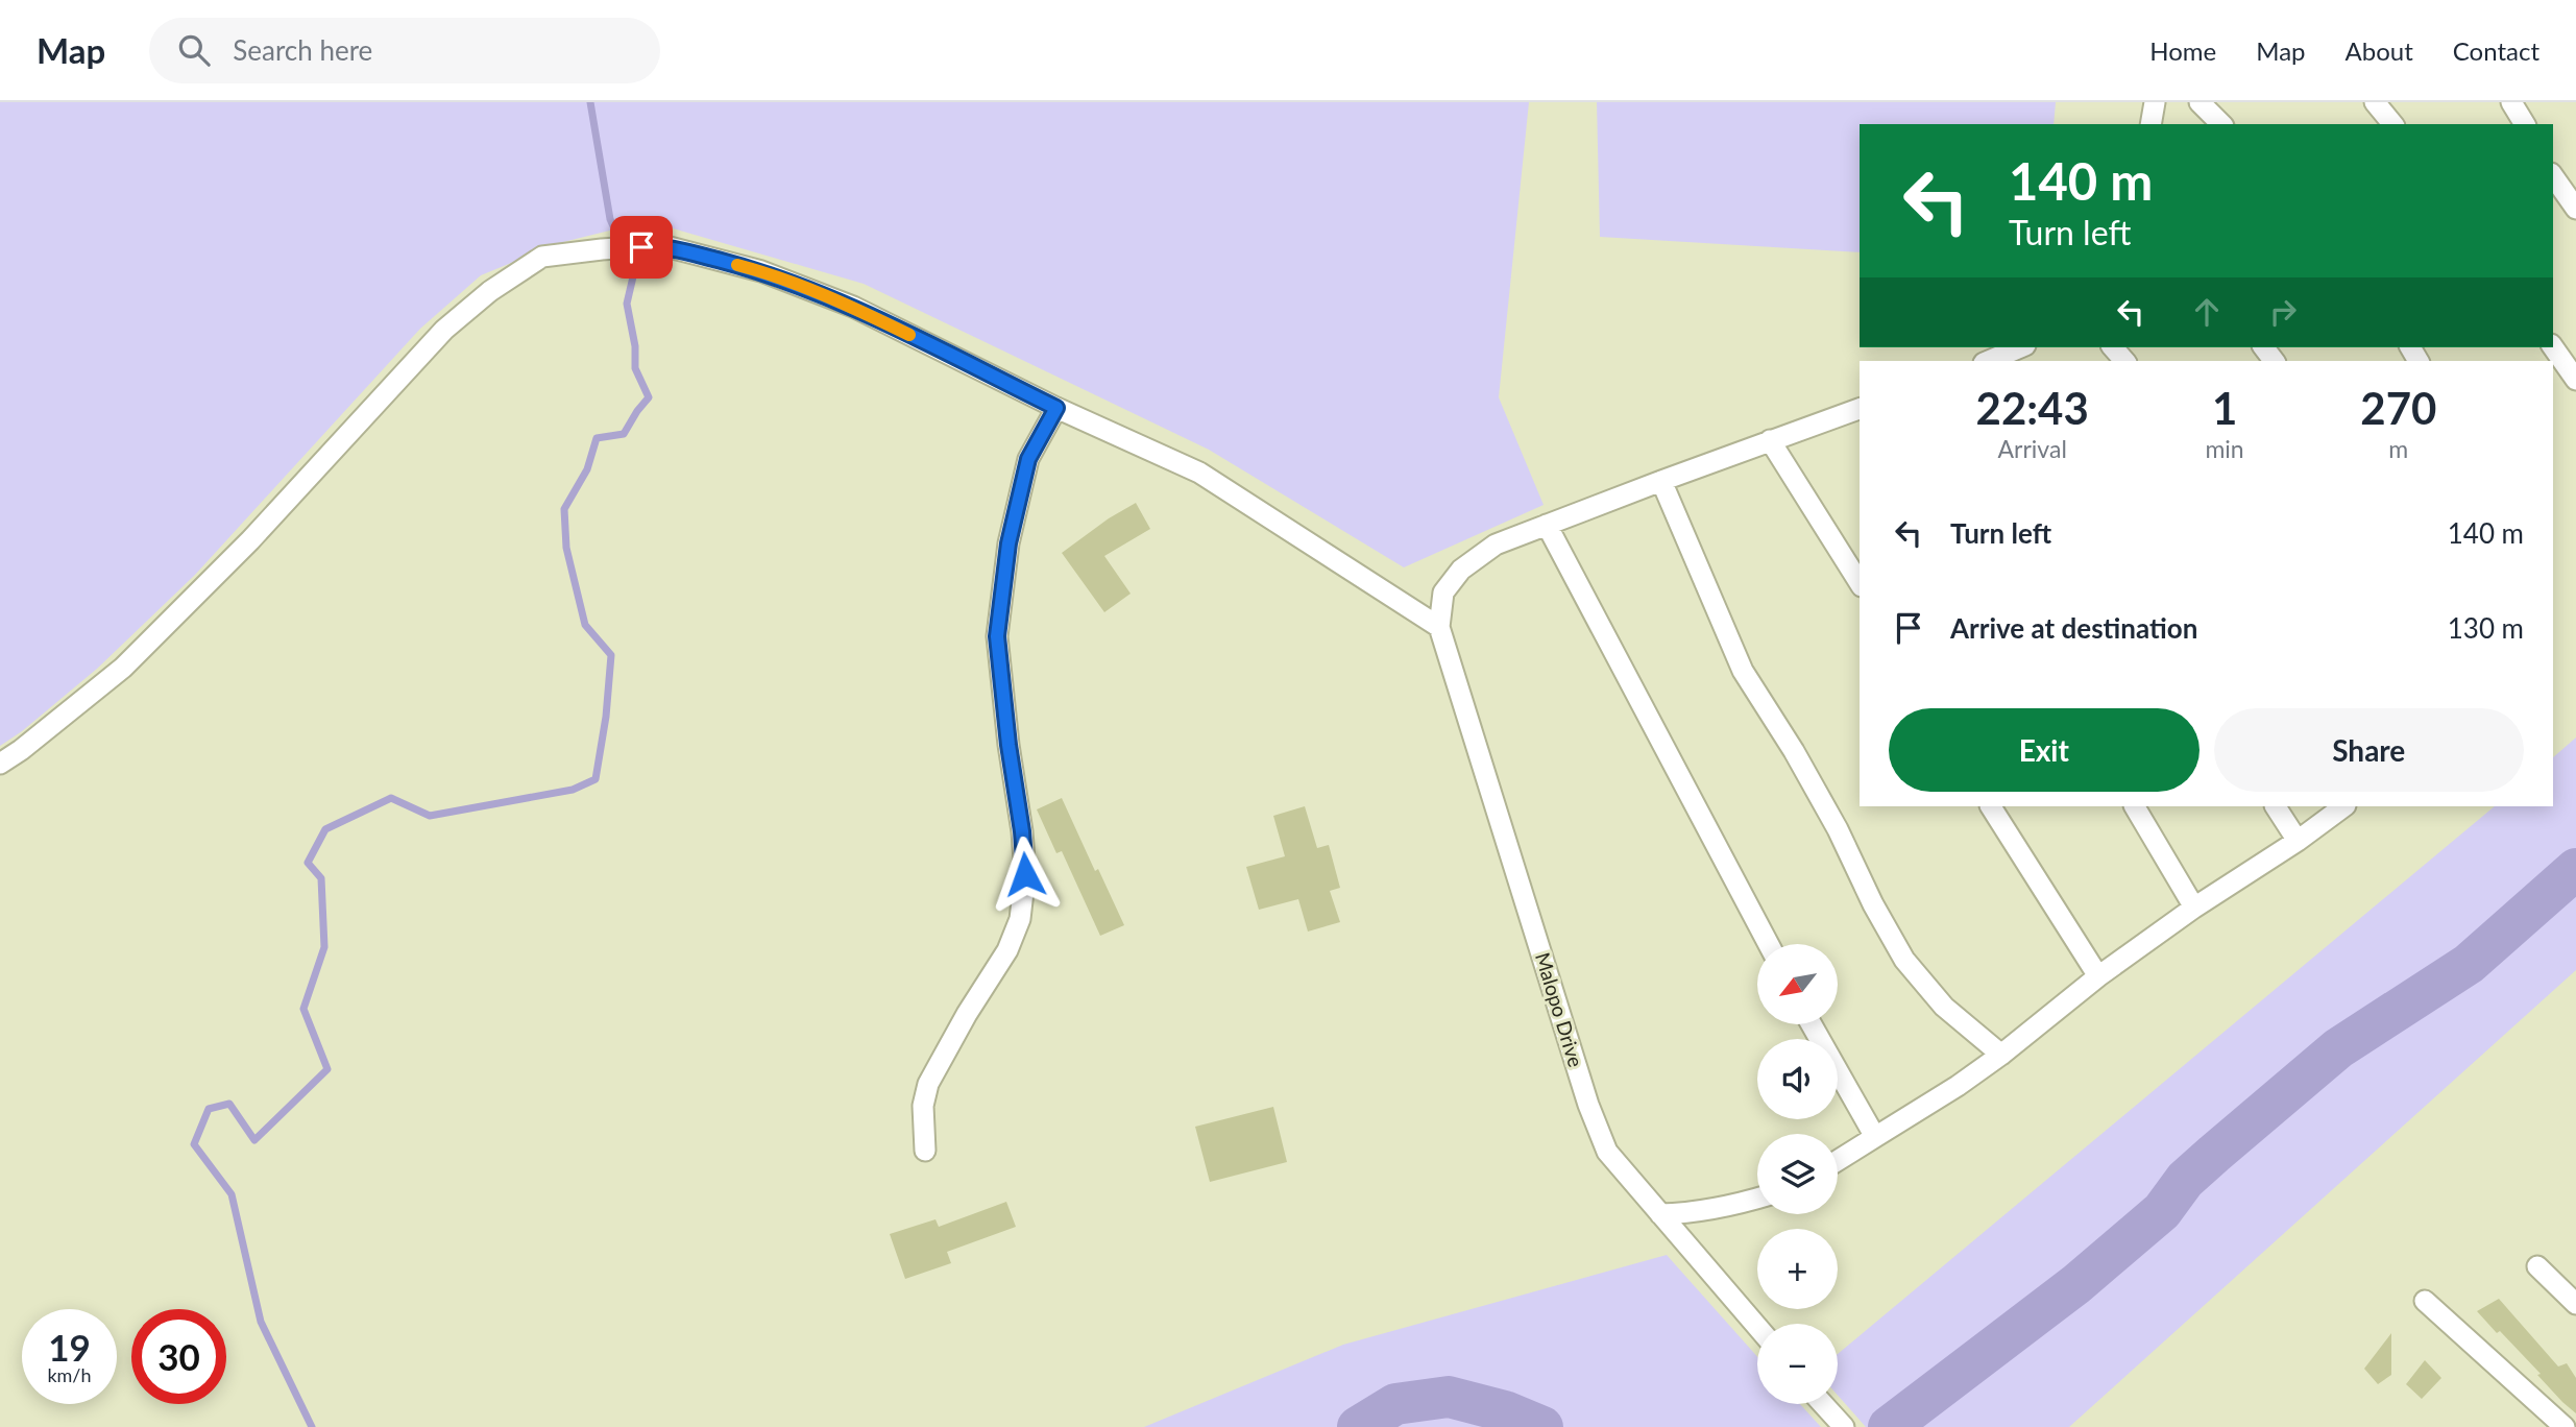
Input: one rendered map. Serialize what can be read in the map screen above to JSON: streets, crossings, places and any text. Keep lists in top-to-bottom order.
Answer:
{
  "streets": {
    "street": ["Malopo Drive"]
  },
  "north": "bottom left",
  "page": {
    "header": "Map",
    "search": "Search here",
    "nav": [
      "Home",
      "Map",
      "About",
      "Contact"
    ],
    "turn": ["140 m", "Turn left"],
    "eta": [
      "22:43",
      "Arrival",
      "1",
      "min",
      "270",
      "m"
    ],
    "list": [
      {
        "name": "Turn left",
        "value": "140 m"
      },
      {
        "name": "Arrive at destination",
        "value": "130 m"
      }
    ],
    "buttons": ["Exit", "Share"],
    "map_buttons": ["+", "−"],
    "speed": "19 km/h",
    "limit": "30"
  }
}
